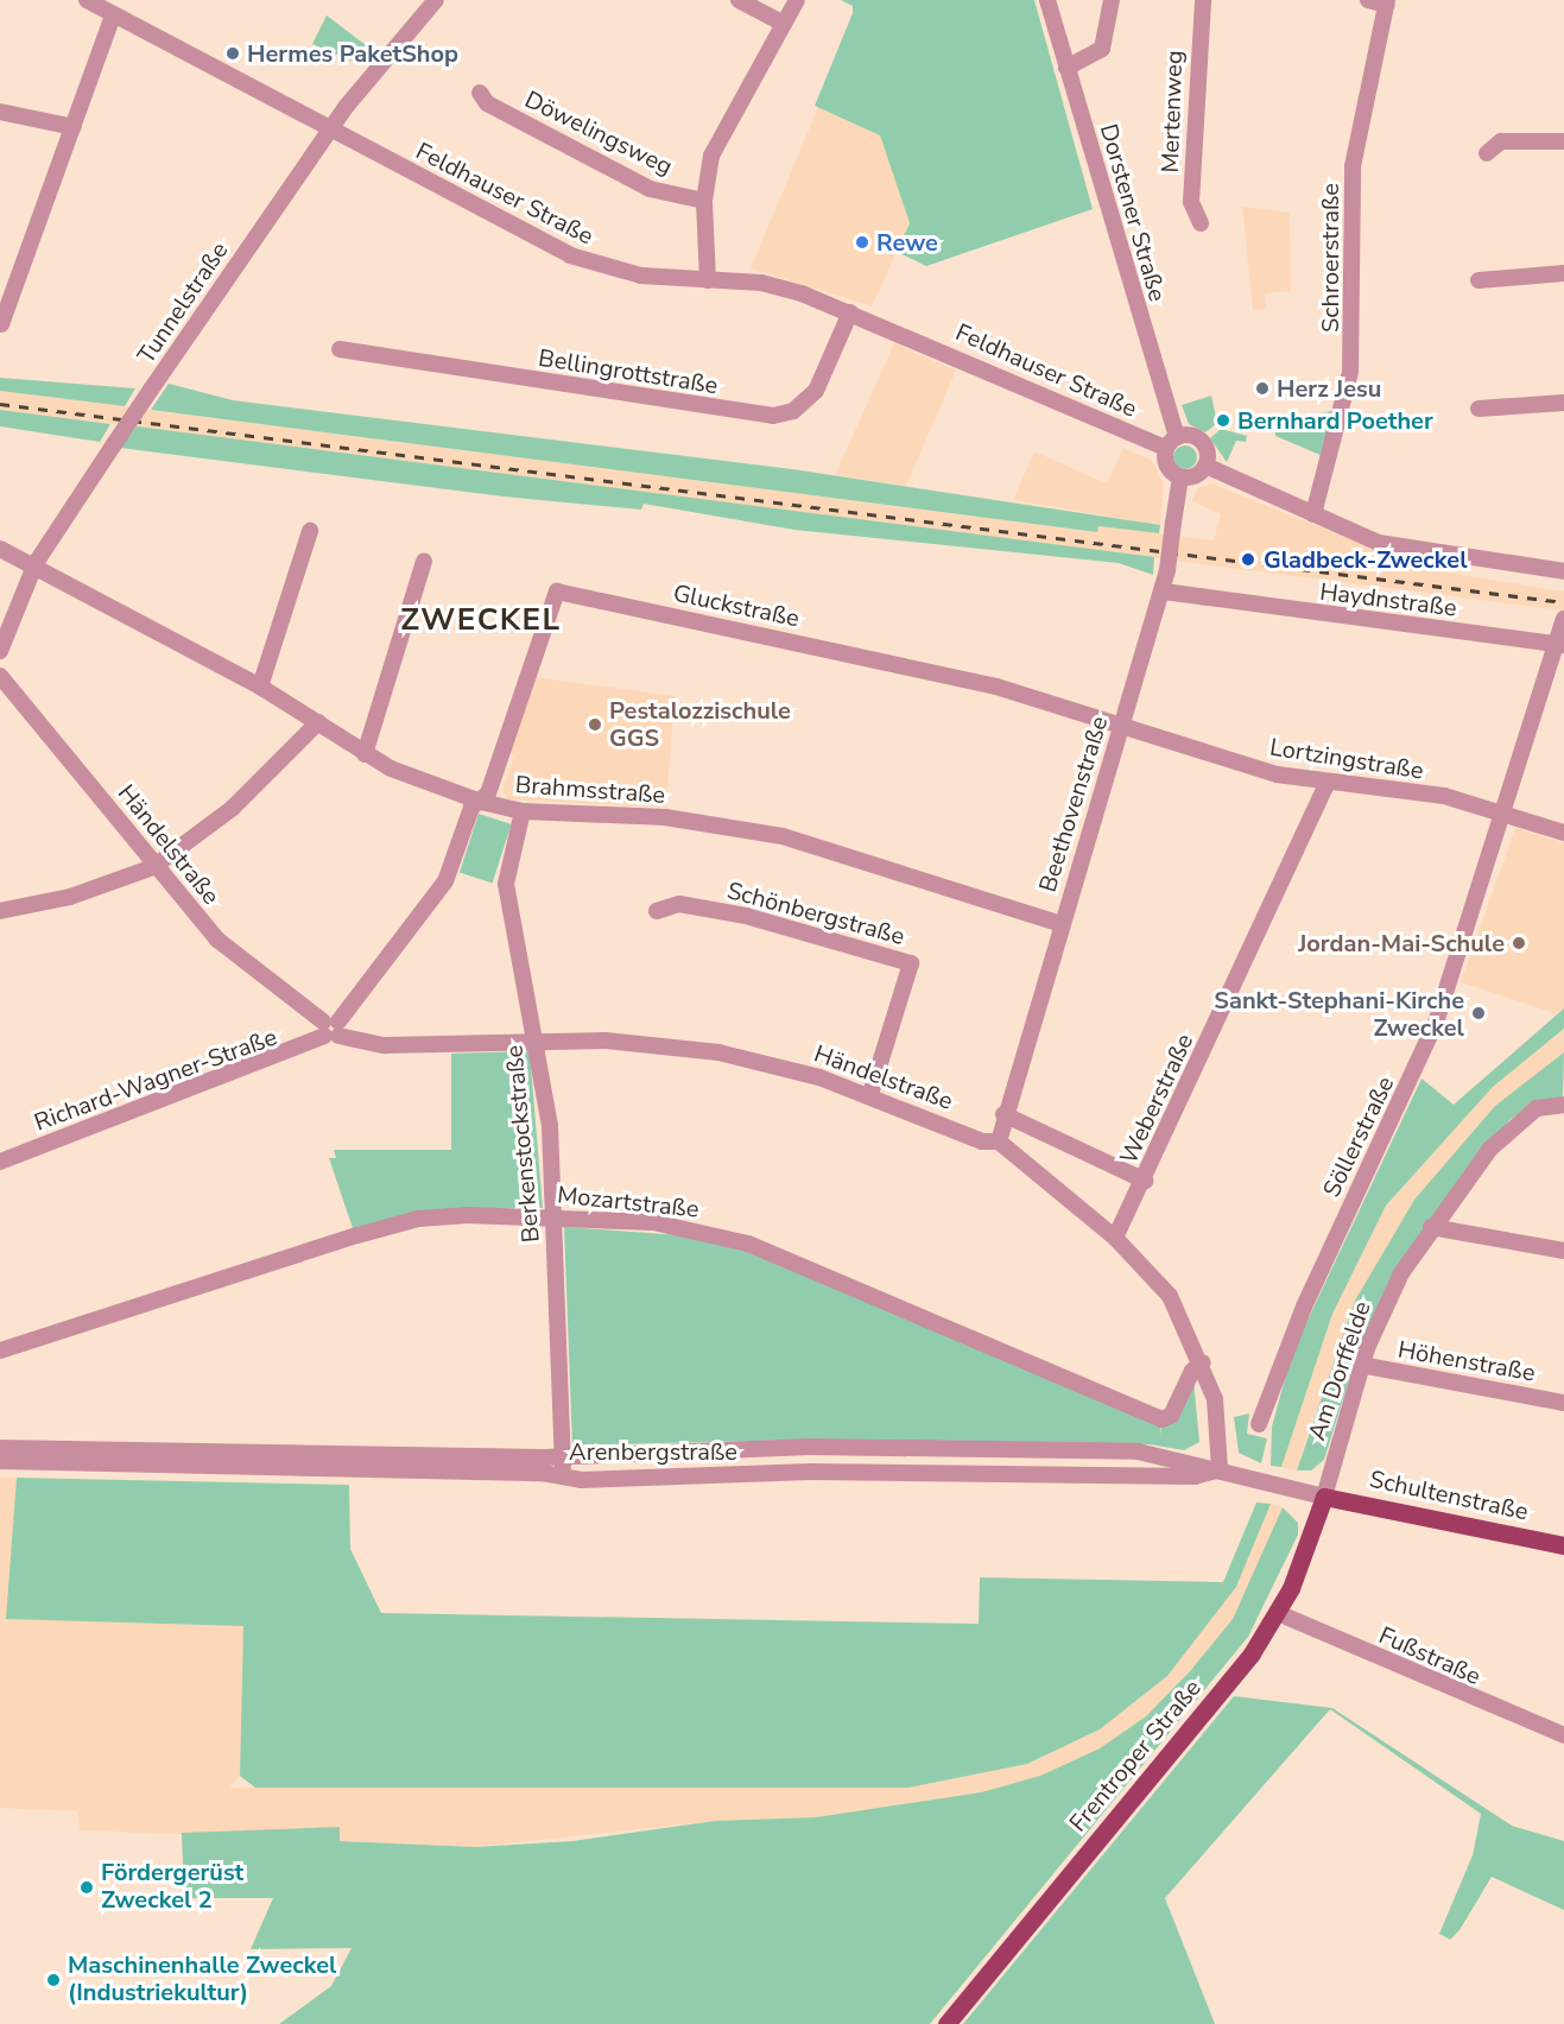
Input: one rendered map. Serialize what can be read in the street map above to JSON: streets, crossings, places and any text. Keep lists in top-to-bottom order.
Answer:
{
  "streets": {
    "main road": ["Schultenstraße", "Frentroper Straße"],
    "street": [
      "Mertenweg",
      "Döwelingsweg",
      "Feldhauser Straße",
      "Dorstener Straße",
      "Schroerstraße",
      "Tunnelstraße",
      "Bellingrottstraße",
      "Haydnstraße",
      "Gluckstraße",
      "Lortzingstraße",
      "Brahmsstraße",
      "Beethovenstraße",
      "Händelstraße",
      "Schönbergstraße",
      "Richard-Wagner-Straße",
      "Weberstraße",
      "Söllerstraße",
      "Berkenstockstraße",
      "Mozartstraße",
      "Höhenstraße",
      "Am Dorffelde",
      "Arenbergstraße",
      "Fußstraße"
    ]
  },
  "crossings": [
    ["Feldhauser Straße", "Dorstener Straße"],
    ["Feldhauser Straße", "Tunnelstraße"],
    ["Feldhauser Straße", "Bellingrottstraße"],
    ["Feldhauser Straße", "Beethovenstraße"],
    ["Dorstener Straße", "Beethovenstraße"],
    ["Tunnelstraße", "Brahmsstraße"],
    ["Haydnstraße", "Beethovenstraße"],
    ["Haydnstraße", "Söllerstraße"],
    ["Gluckstraße", "Lortzingstraße"],
    ["Gluckstraße", "Brahmsstraße"],
    ["Gluckstraße", "Beethovenstraße"],
    ["Gluckstraße", "Richard-Wagner-Straße"],
    ["Lortzingstraße", "Beethovenstraße"],
    ["Lortzingstraße", "Weberstraße"],
    ["Lortzingstraße", "Söllerstraße"],
    ["Brahmsstraße", "Beethovenstraße"],
    ["Brahmsstraße", "Richard-Wagner-Straße"],
    ["Brahmsstraße", "Berkenstockstraße"],
    ["Beethovenstraße", "Händelstraße"],
    ["Händelstraße", "Schönbergstraße"],
    ["Händelstraße", "Richard-Wagner-Straße"],
    ["Händelstraße", "Weberstraße"],
    ["Händelstraße", "Berkenstockstraße"],
    ["Händelstraße", "Mozartstraße"],
    ["Händelstraße", "Arenbergstraße"],
    ["Berkenstockstraße", "Mozartstraße"],
    ["Berkenstockstraße", "Arenbergstraße"],
    ["Höhenstraße", "Am Dorffelde"],
    ["Am Dorffelde", "Arenbergstraße"],
    ["Am Dorffelde", "Schultenstraße"],
    ["Am Dorffelde", "Frentroper Straße"],
    ["Arenbergstraße", "Schultenstraße"],
    ["Arenbergstraße", "Frentroper Straße"],
    ["Schultenstraße", "Frentroper Straße"],
    ["Fußstraße", "Frentroper Straße"]
  ],
  "districts": ["ZWECKEL"],
  "places": [
    "Hermes PaketShop",
    "Rewe",
    "Herz Jesu",
    "Bernhard Poether",
    "Gladbeck-Zweckel",
    "Pestalozzischule GGS",
    "Jordan-Mai-Schule",
    "Sankt-Stephani-Kirche Zweckel",
    "Fördergerüst Zweckel 2",
    "Maschinenhalle Zweckel (Industriekultur)"
  ]
}
